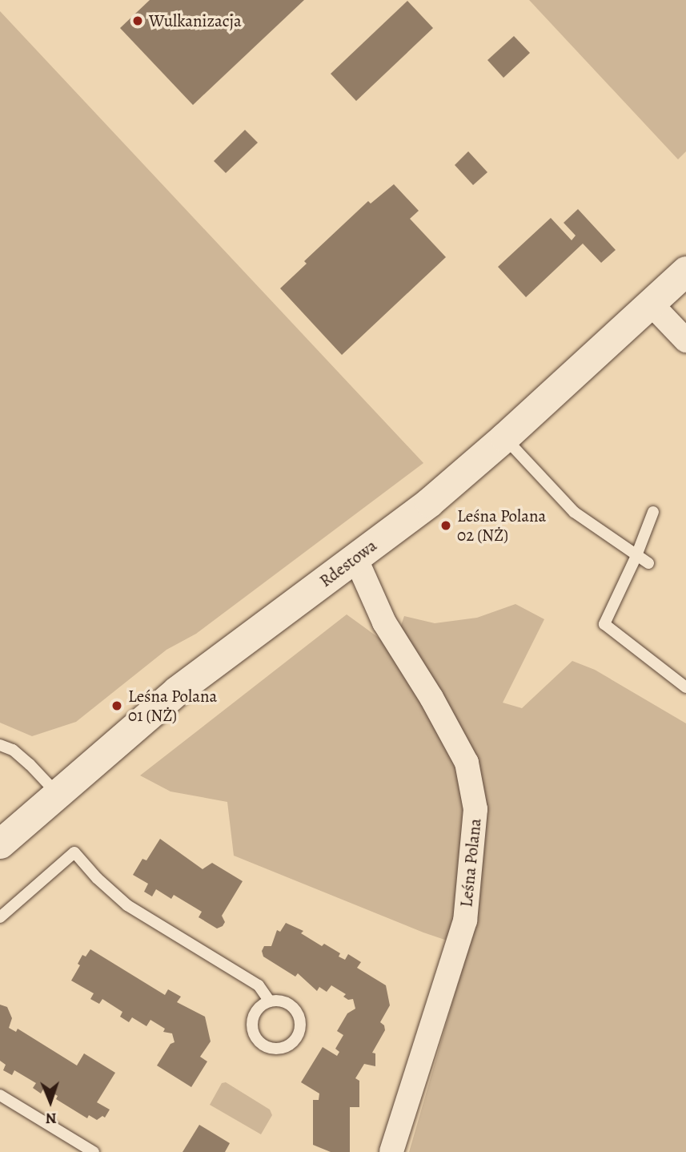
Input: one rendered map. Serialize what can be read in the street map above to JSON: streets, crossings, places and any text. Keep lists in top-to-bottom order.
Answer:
{
  "streets": {
    "street": ["Rdestowa", "Leśna Polana"]
  },
  "crossings": [
    ["Rdestowa", "Leśna Polana"]
  ],
  "places": ["Wulkanizacja", "Leśna Polana 02 (NŻ)", "Leśna Polana 01 (NŻ)"],
  "north": "bottom"
}
